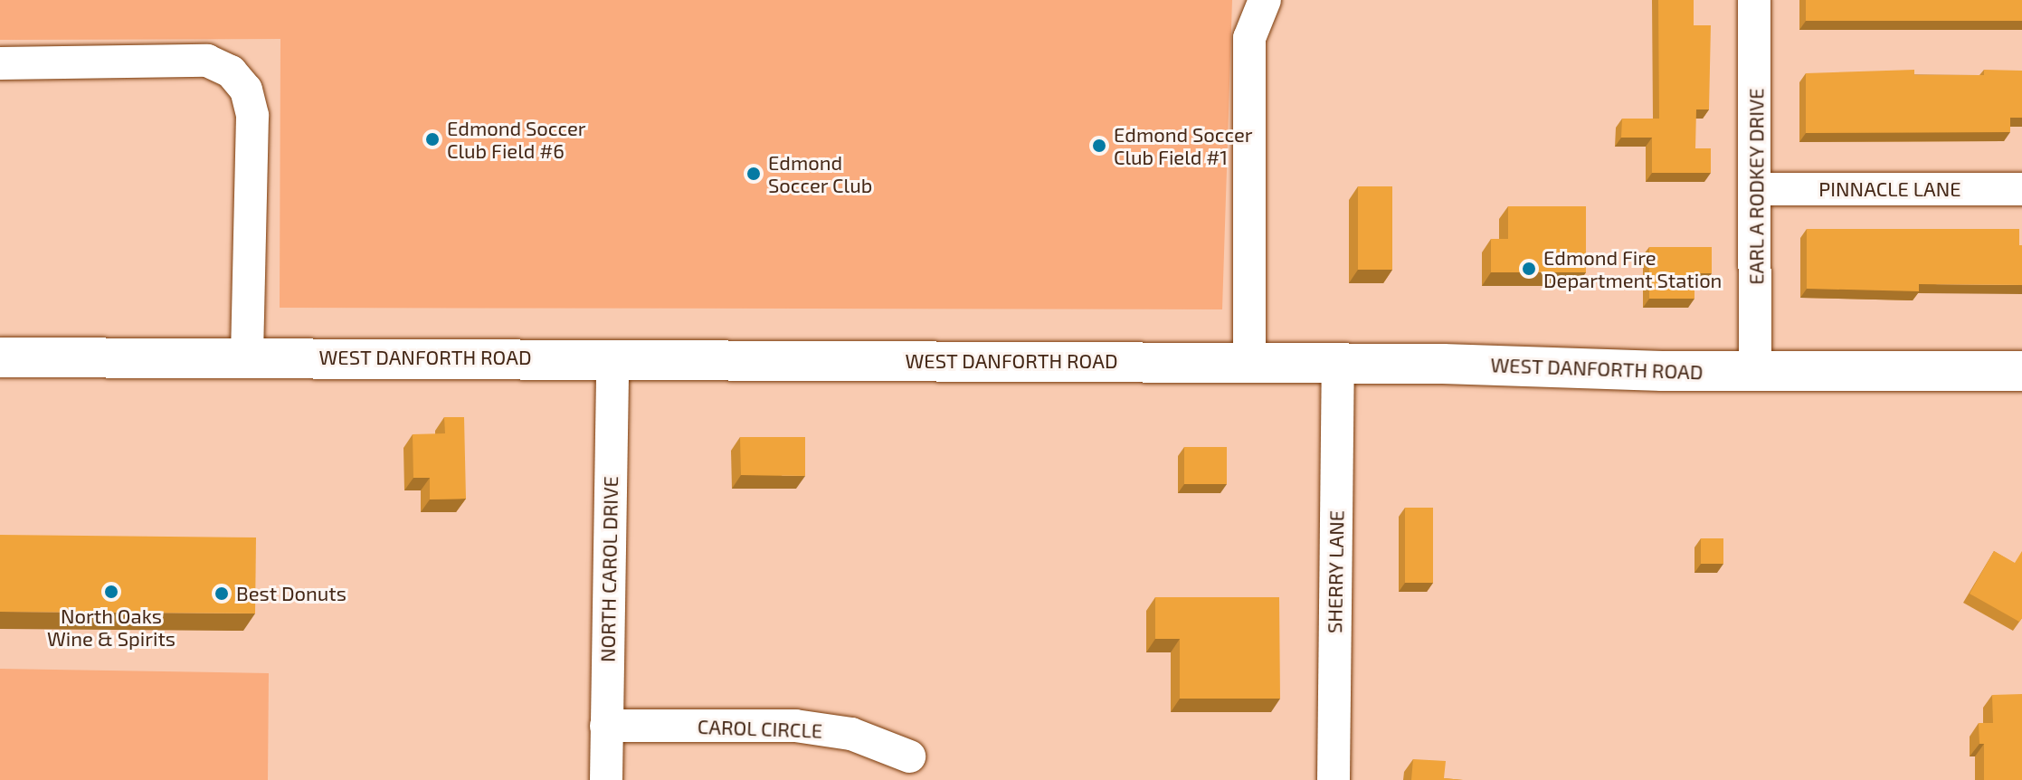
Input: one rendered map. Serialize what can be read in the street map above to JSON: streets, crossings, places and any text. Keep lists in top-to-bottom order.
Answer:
{
  "streets": {
    "main road": ["WEST DANFORTH ROAD"],
    "street": [
      "EARL A RODKEY DRIVE",
      "PINNACLE LANE",
      "NORTH CAROL DRIVE",
      "SHERRY LANE",
      "CAROL CIRCLE"
    ]
  },
  "crossings": [
    ["EARL A RODKEY DRIVE", "PINNACLE LANE"],
    ["EARL A RODKEY DRIVE", "WEST DANFORTH ROAD"],
    ["WEST DANFORTH ROAD", "NORTH CAROL DRIVE"],
    ["WEST DANFORTH ROAD", "SHERRY LANE"],
    ["NORTH CAROL DRIVE", "CAROL CIRCLE"]
  ],
  "places": [
    "Edmond Soccer Club Field #6",
    "Edmond Soccer Club Field #1",
    "Edmond Soccer Club",
    "Edmond Fire Department Station",
    "North Oaks Wine & Spirits",
    "Best Donuts"
  ]
}
